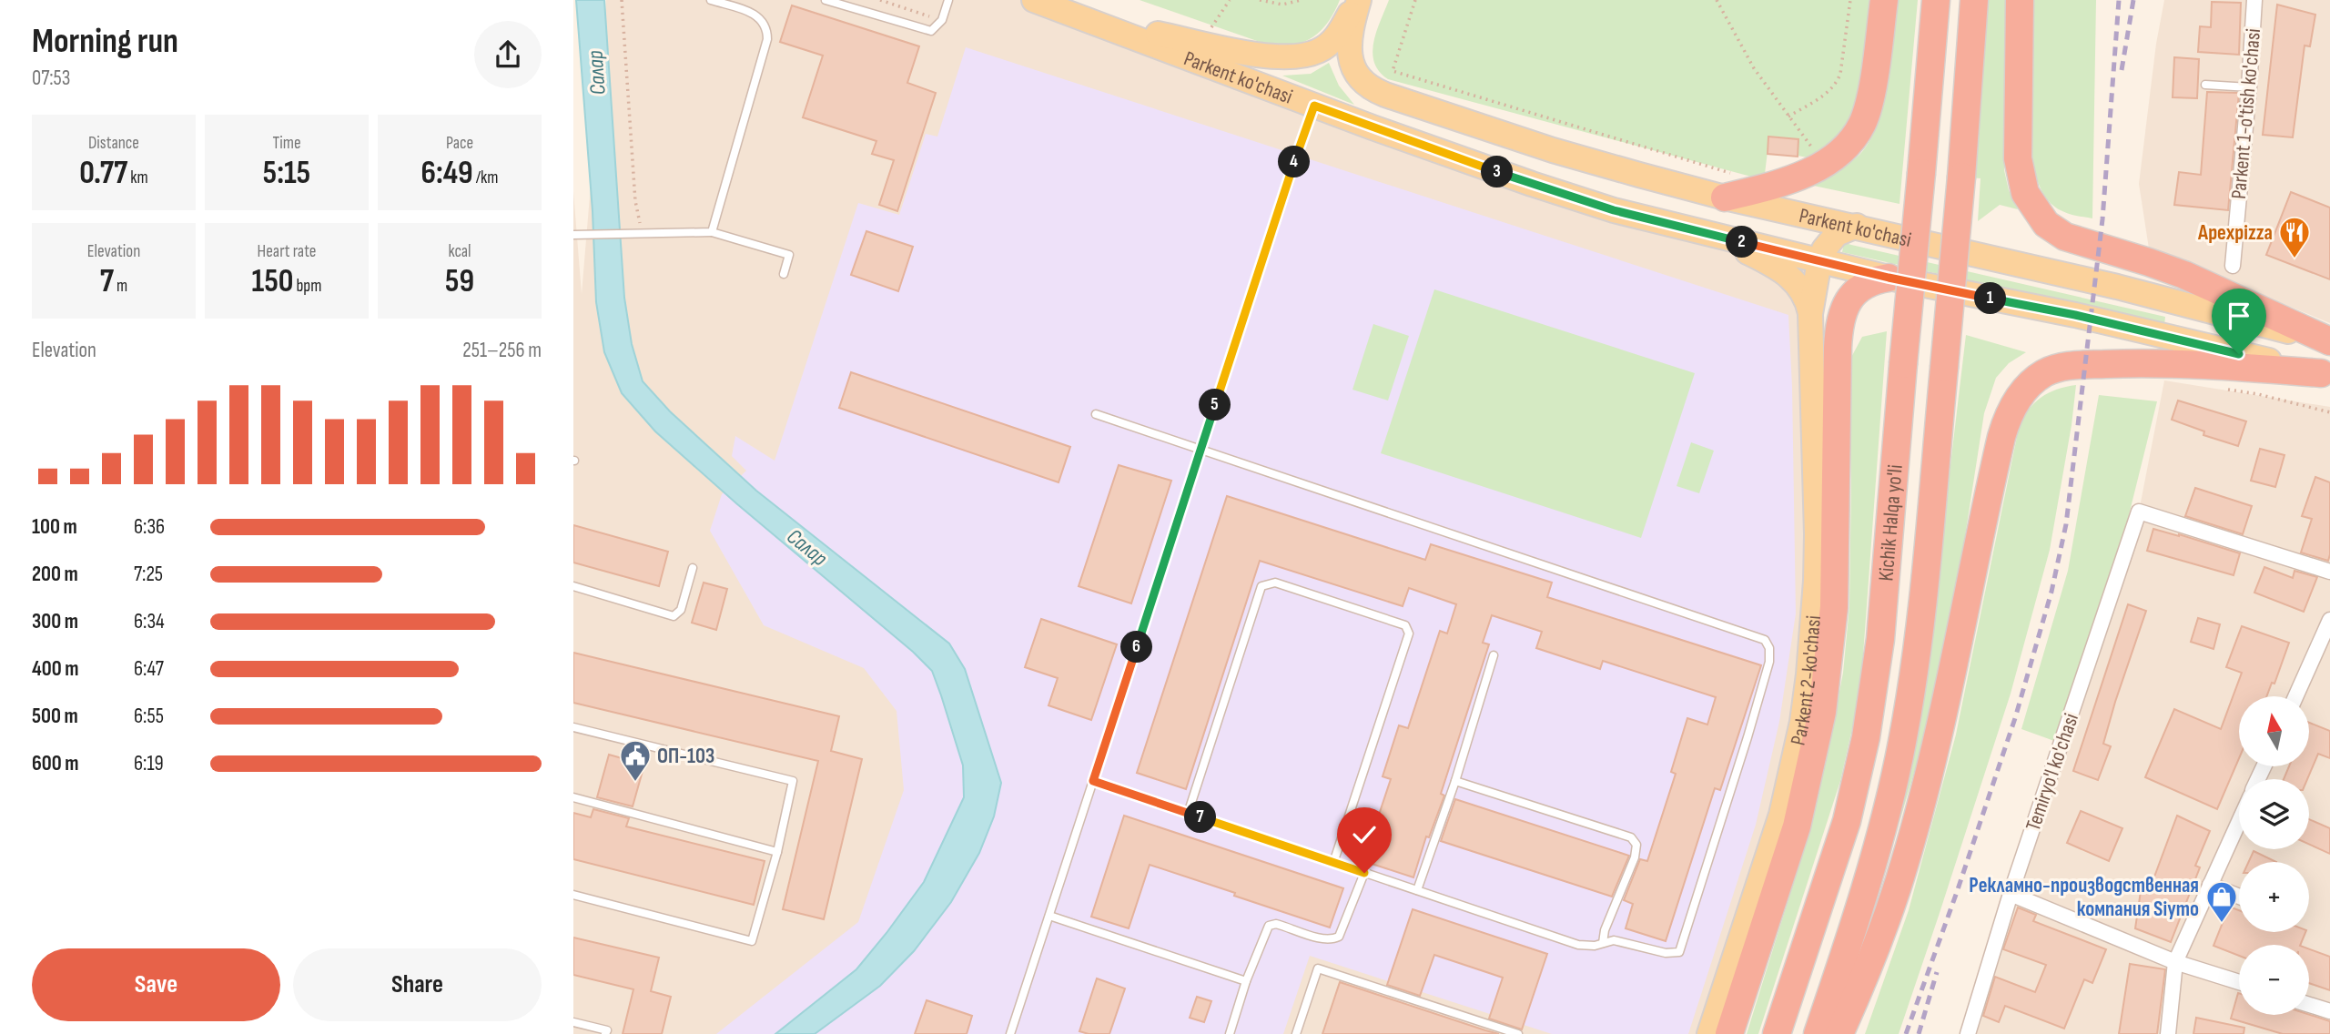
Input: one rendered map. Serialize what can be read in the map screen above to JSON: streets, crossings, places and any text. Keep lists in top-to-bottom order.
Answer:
{
  "streets": {
    "highway": ["Kichik Halqa yo'li"],
    "main road": ["Parkent ko'chasi", "Parkent 2-ko'chasi"],
    "street": ["Parkent 1-o'tish ko'chasi", "Temiryo'l ko'chasi"]
  },
  "crossings": [
    ["Parkent ko'chasi", "Parkent 2-ko'chasi"]
  ],
  "water": ["Салар"],
  "places": {
    "restaurant": ["Apexpizza"],
    "public building": ["ОП-103"],
    "shop": ["Рекламно-производственная компания Siymo"]
  },
  "north": "top",
  "page": {
    "heading": ["Morning run", "07:53"],
    "stats": [
      ["Distance", "0.77 km"],
      ["Time", "5:15"],
      ["Pace", "6:49 /km"],
      ["Elevation", "7 m"],
      ["Heart rate", "150 bpm"],
      ["kcal", "59"]
    ],
    "pins": [
      "4",
      "3",
      "2",
      "1",
      "5",
      "6",
      "7"
    ],
    "chart": ["Elevation", "251–256 m"],
    "list": [
      {
        "name": "100 m",
        "note": "6:36"
      },
      {
        "name": "200 m",
        "note": "7:25"
      },
      {
        "name": "300 m",
        "note": "6:34"
      },
      {
        "name": "400 m",
        "note": "6:47"
      },
      {
        "name": "500 m",
        "note": "6:55"
      },
      {
        "name": "600 m",
        "note": "6:19"
      }
    ],
    "map_buttons": ["+", "−"],
    "buttons": ["Save", "Share"]
  }
}
